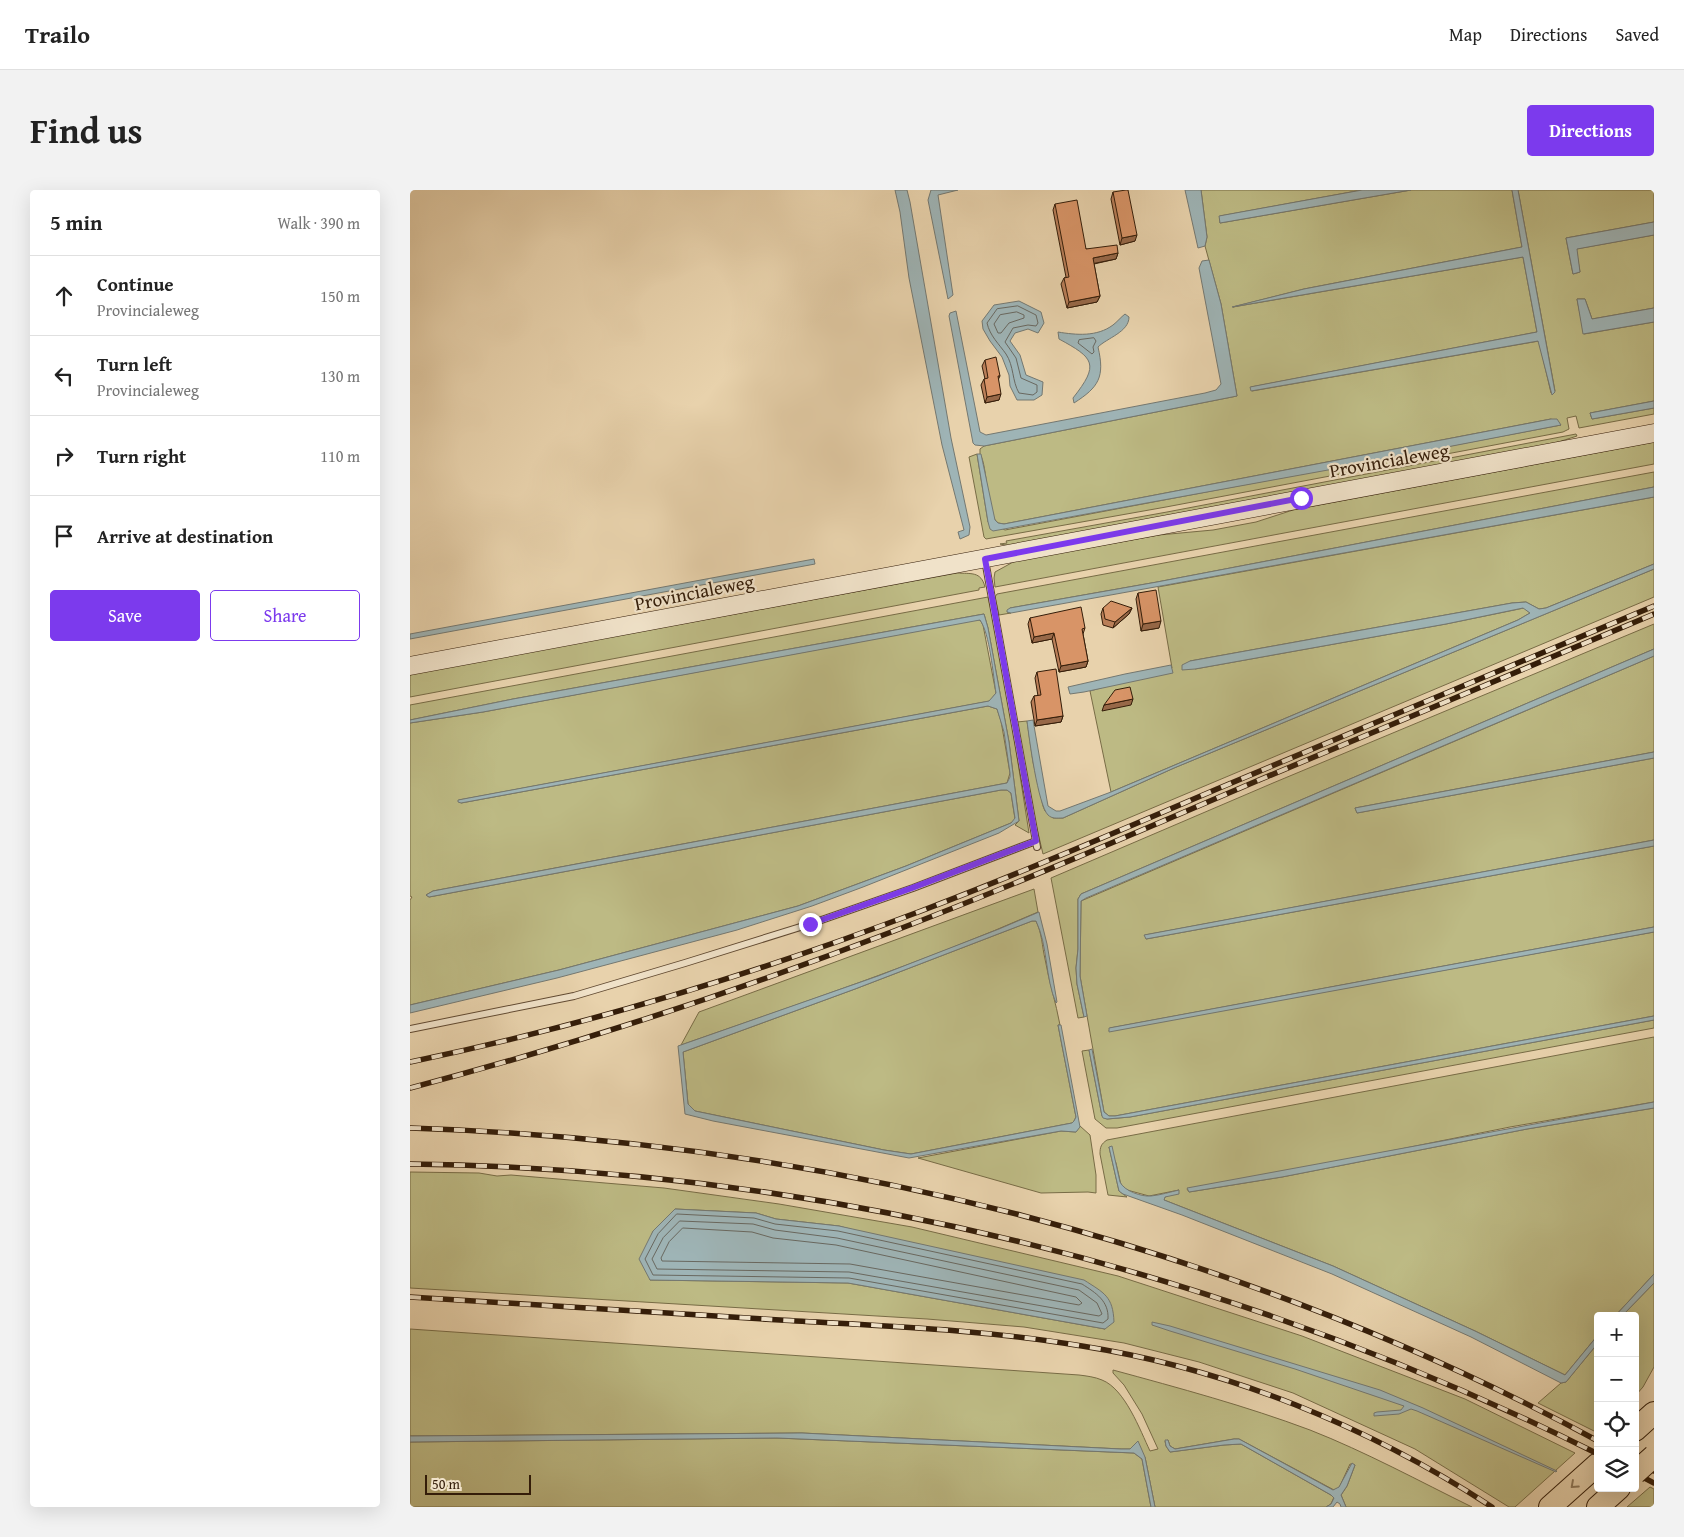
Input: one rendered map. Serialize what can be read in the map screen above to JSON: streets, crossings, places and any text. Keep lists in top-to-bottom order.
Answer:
{
  "streets": {
    "main road": ["Provincialeweg"]
  },
  "scale_bar": "50 m",
  "page": {
    "header": "Trailo",
    "nav": ["Map", "Directions", "Saved"],
    "title": "Find us",
    "buttons": [
      "Directions",
      ["Save", "Share"]
    ],
    "heading": ["5 min", "Walk · 390 m"],
    "list": [
      ["Continue", "Provincialeweg", "150 m"],
      ["Turn left", "Provincialeweg", "130 m"],
      ["Turn right", "110 m"],
      "Arrive at destination"
    ],
    "map_buttons": ["+", "−"],
    "scale": "50 m"
  }
}
